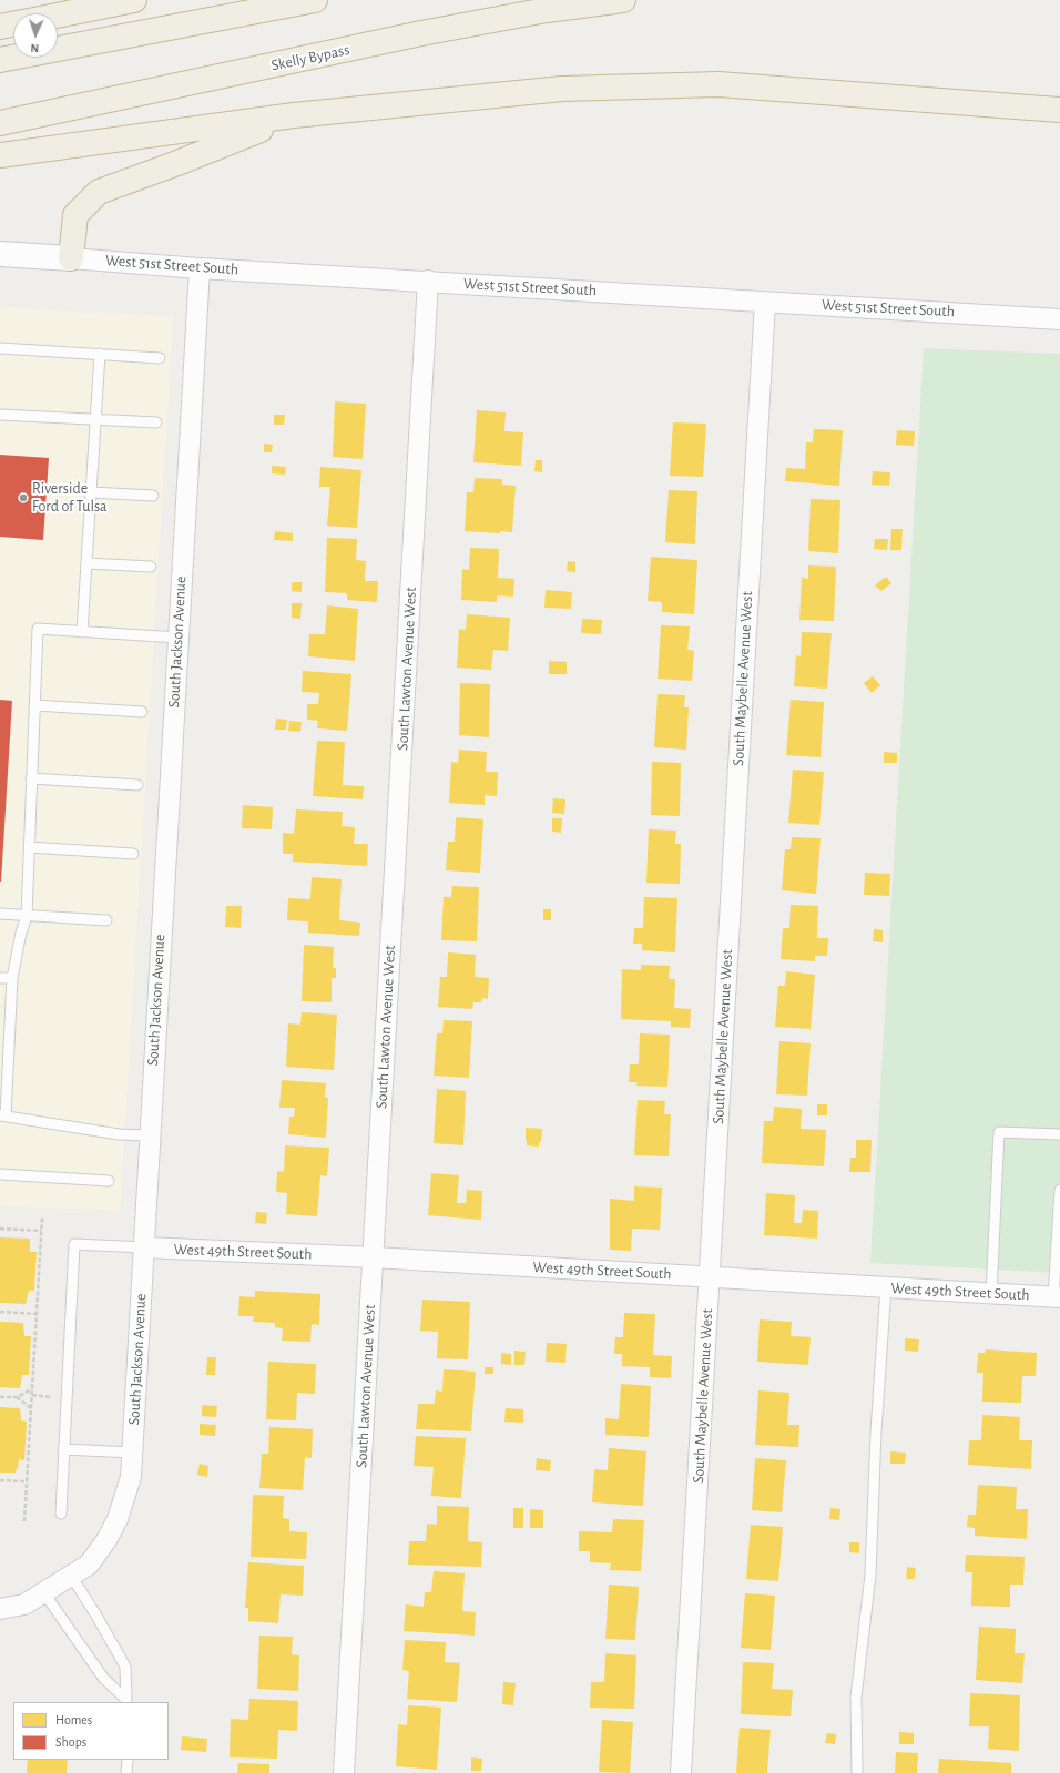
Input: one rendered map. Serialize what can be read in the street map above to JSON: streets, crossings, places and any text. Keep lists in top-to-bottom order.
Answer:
{
  "streets": {
    "highway": ["Skelly Bypass"],
    "street": [
      "West 51st Street South",
      "South Jackson Avenue",
      "South Lawton Avenue West",
      "South Maybelle Avenue West",
      "West 49th Street South"
    ]
  },
  "crossings": [
    ["West 51st Street South", "South Jackson Avenue"],
    ["West 51st Street South", "South Lawton Avenue West"],
    ["West 51st Street South", "South Maybelle Avenue West"],
    ["South Jackson Avenue", "West 49th Street South"],
    ["South Lawton Avenue West", "West 49th Street South"],
    ["South Maybelle Avenue West", "West 49th Street South"]
  ],
  "places": ["Riverside Ford of Tulsa"],
  "legend": ["Homes", "Shops"],
  "north": "bottom"
}
